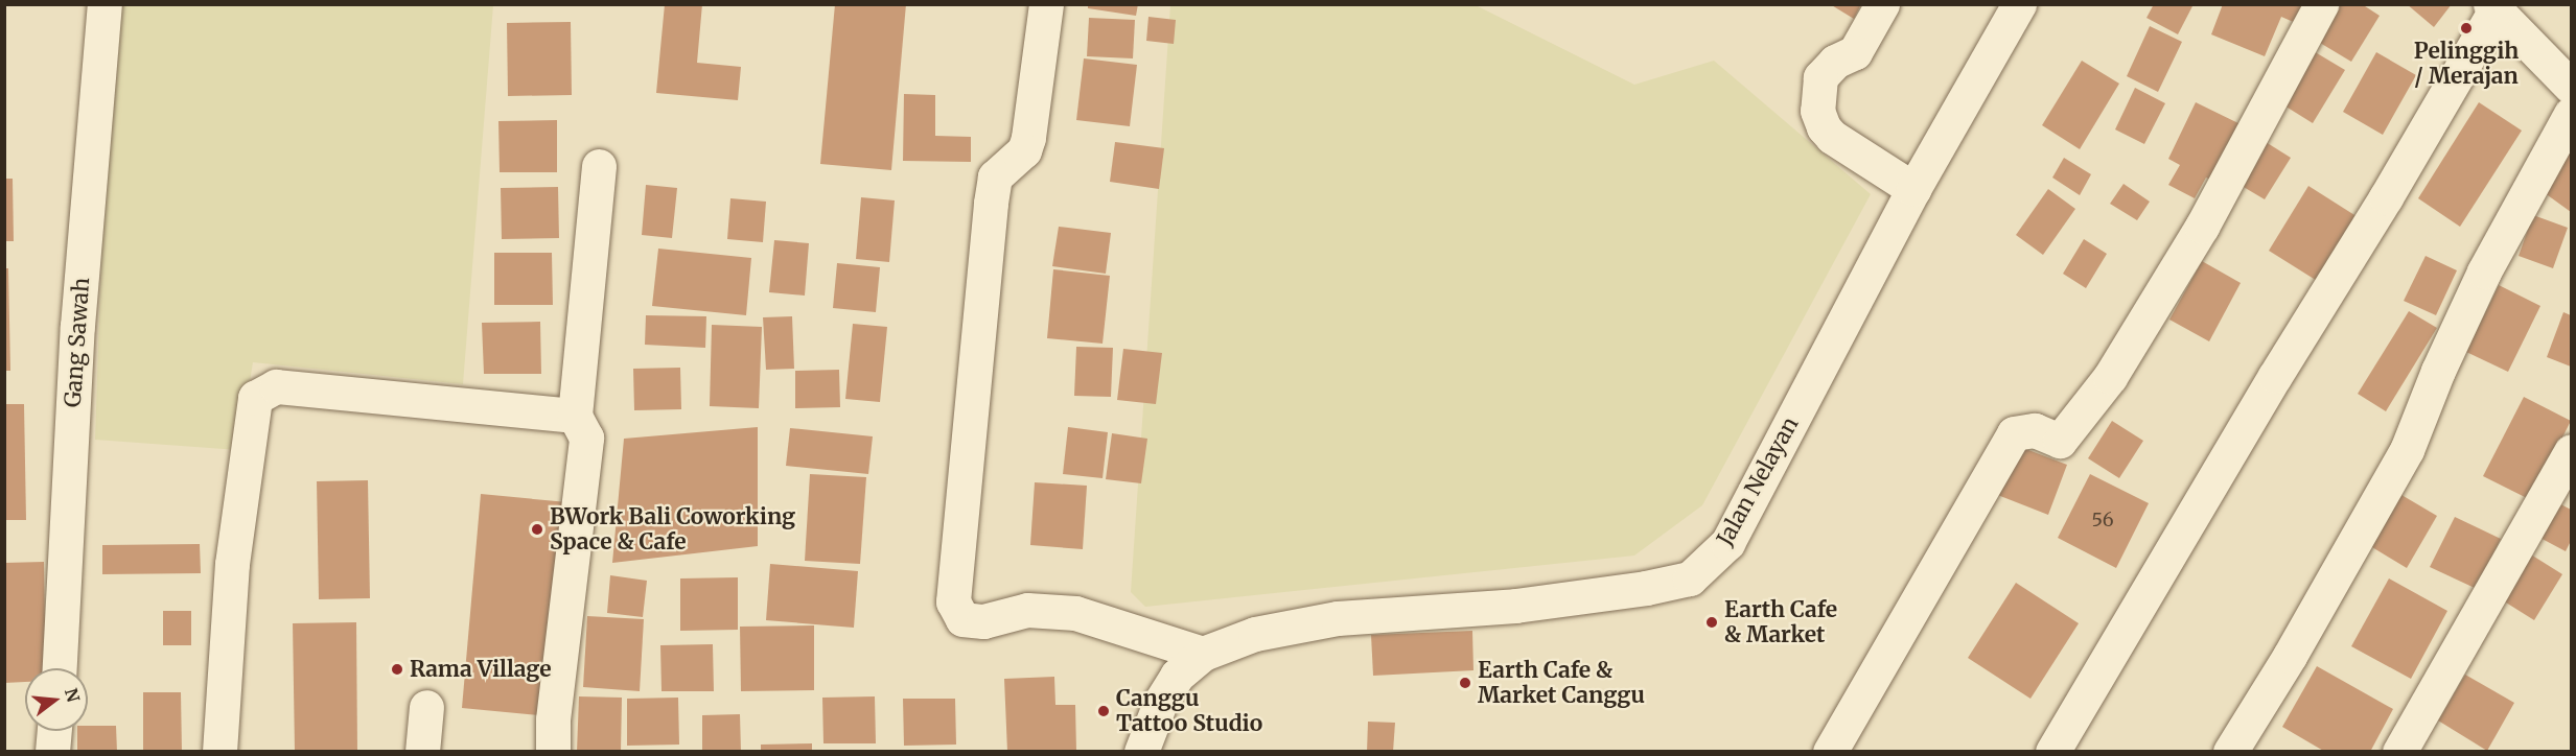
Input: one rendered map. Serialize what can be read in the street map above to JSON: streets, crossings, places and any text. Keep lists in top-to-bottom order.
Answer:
{
  "streets": {
    "street": ["Gang Sawah", "Jalan Nelayan"]
  },
  "places": [
    "Pelinggih / Merajan",
    "BWork Bali Coworking Space & Cafe",
    "Earth Cafe & Market",
    "Rama Village",
    "Earth Cafe & Market Canggu",
    "Canggu Tattoo Studio"
  ],
  "house_numbers": ["56"],
  "north": "right"
}
